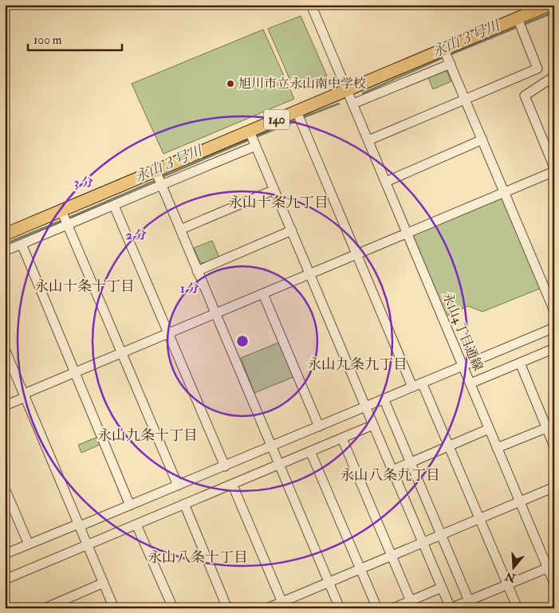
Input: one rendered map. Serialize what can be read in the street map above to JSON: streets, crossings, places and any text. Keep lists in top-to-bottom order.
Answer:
{
  "streets": {
    "main road": ["140"],
    "street": ["永山4丁目通線"]
  },
  "crossings": [
    ["140", "永山4丁目通線"]
  ],
  "districts": [
    "永山十条九丁目",
    "永山十条十丁目",
    "永山九条九丁目",
    "永山九条十丁目",
    "永山八条九丁目",
    "永山八条十丁目"
  ],
  "water": ["永山３号川"],
  "places": ["旭川市立永山南中学校"],
  "scale_bar": "100 m",
  "north": "bottom",
  "rings": ["3 分", "2 分", "1 分"]
}
